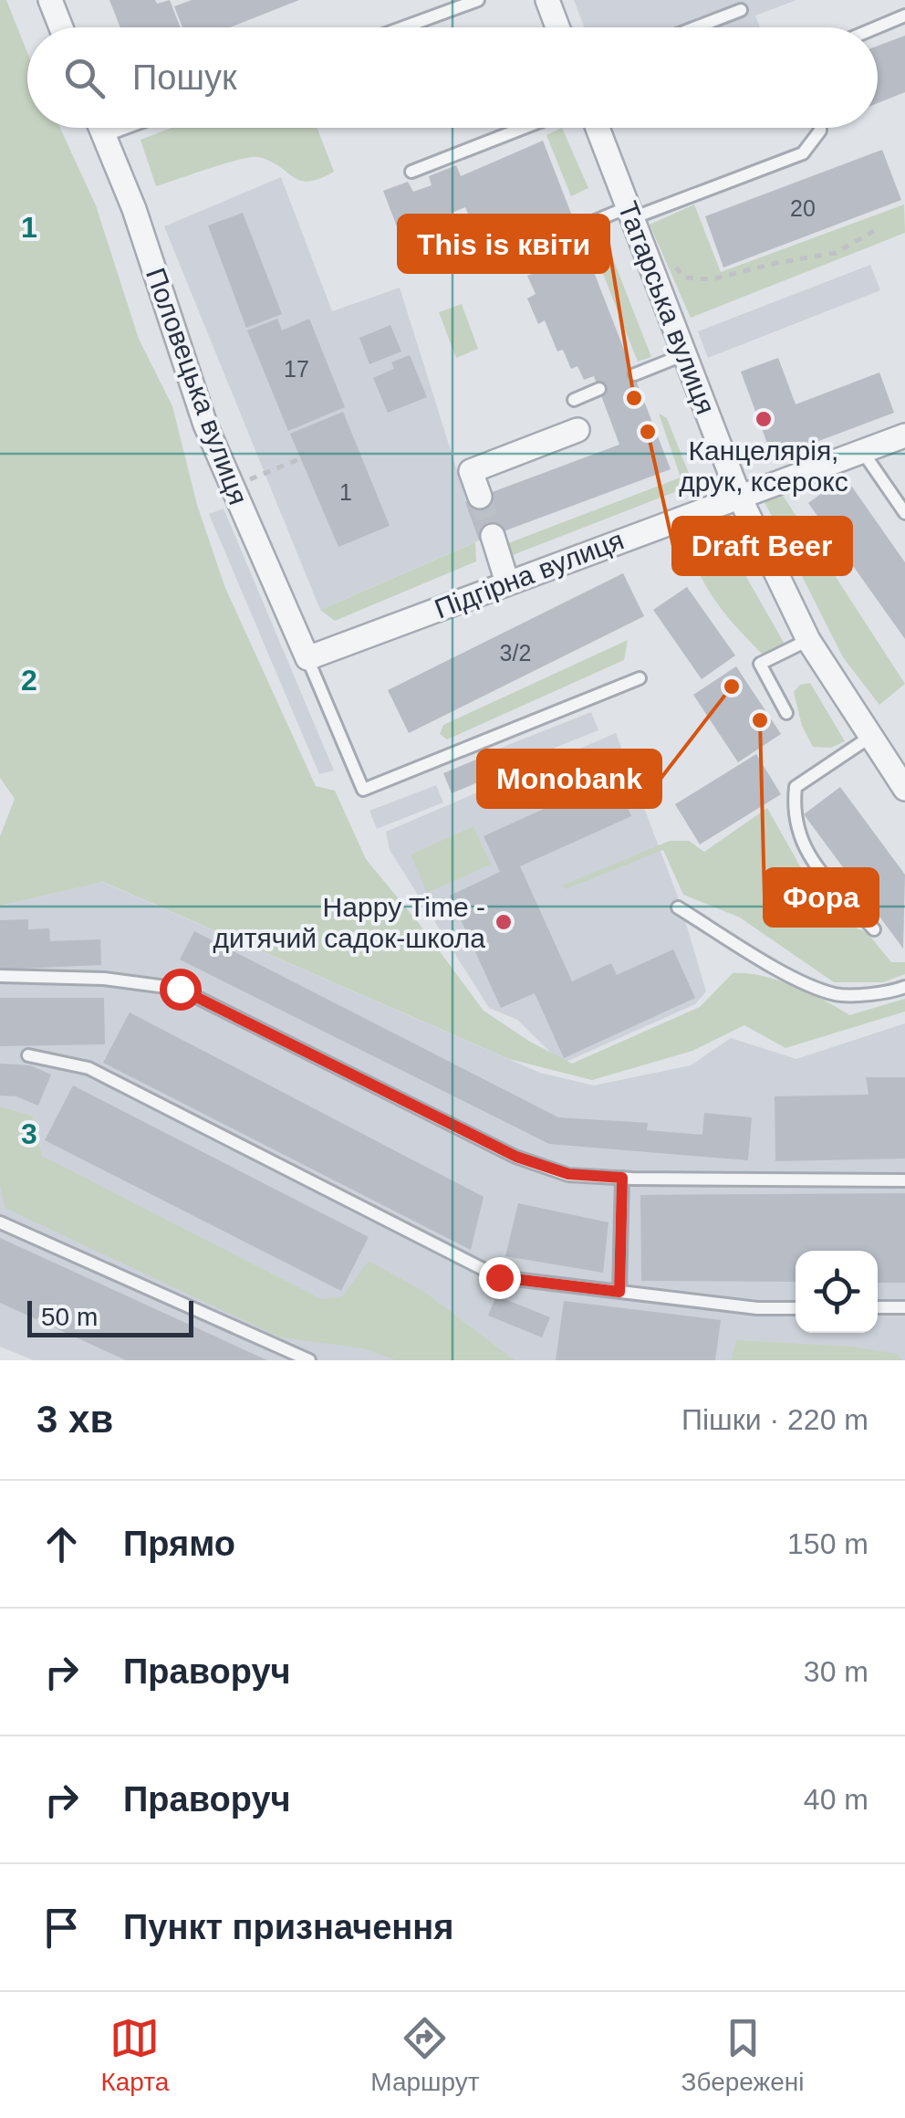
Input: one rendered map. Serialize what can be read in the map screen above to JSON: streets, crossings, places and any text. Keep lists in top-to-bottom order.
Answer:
{
  "streets": {
    "street": ["Татарська вулиця", "Половецька вулиця", "Підгірна вулиця"]
  },
  "crossings": [
    ["Татарська вулиця", "Підгірна вулиця"],
    ["Половецька вулиця", "Підгірна вулиця"]
  ],
  "places": [
    "This is квіти",
    "Канцелярія, друк, ксерокс",
    "Draft Beer",
    "Monobank",
    "Фора",
    "Happy Time - дитячий садок-школа"
  ],
  "house_numbers": [
    "20",
    "17",
    "1",
    "3/2"
  ],
  "scale_bar": "50 m",
  "page": {
    "search": "Пошук",
    "scale": "50 m",
    "heading": ["3 хв", "Пішки · 220 m"],
    "list": [
      ["Прямо", "150 m"],
      ["Праворуч", "30 m"],
      ["Праворуч", "40 m"],
      "Пункт призначення"
    ],
    "nav": ["Карта", "Маршрут", "Збережені"]
  },
  "grid": {
    "rows": ["1", "2", "3"]
  }
}
